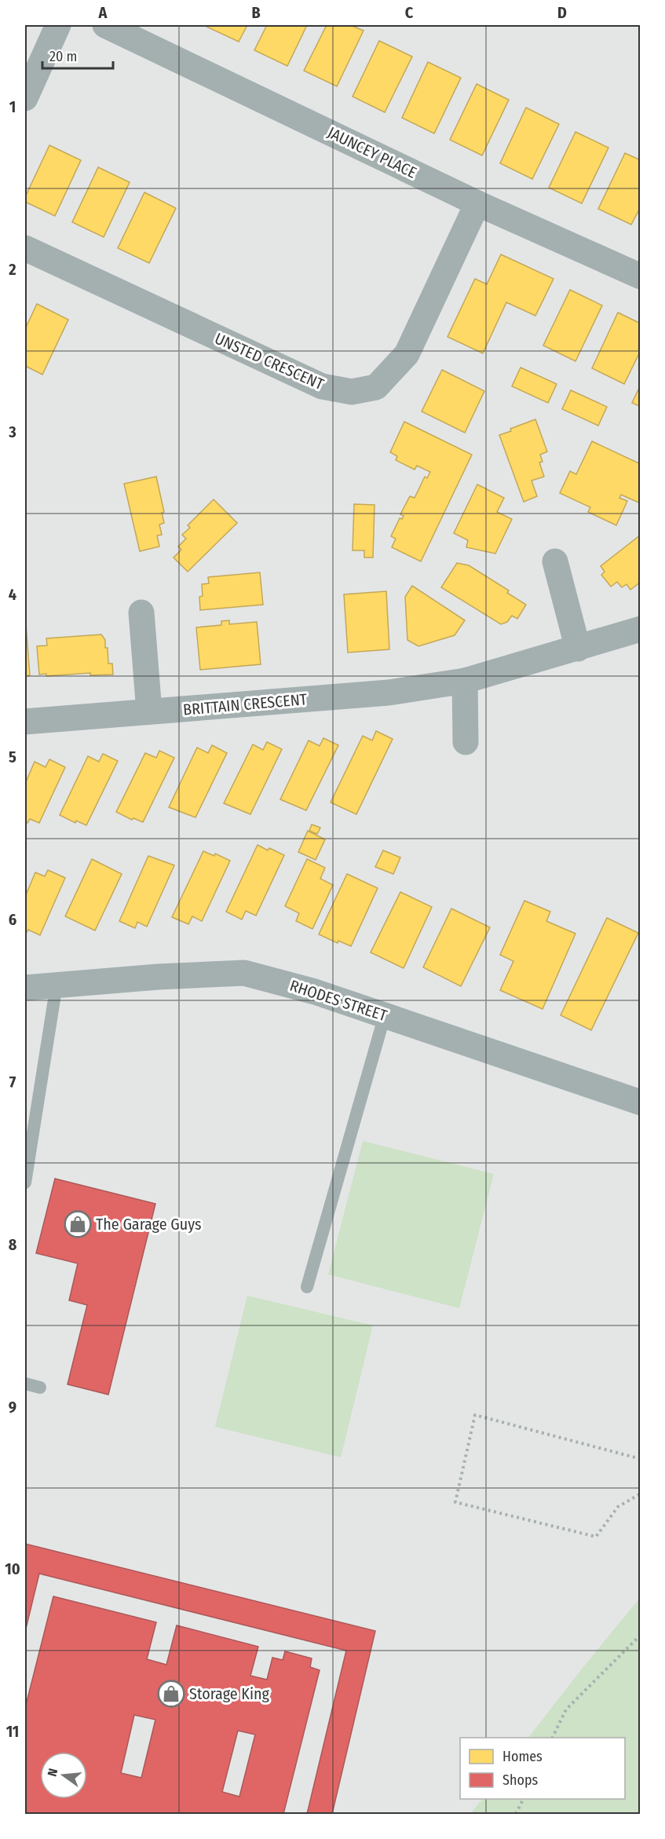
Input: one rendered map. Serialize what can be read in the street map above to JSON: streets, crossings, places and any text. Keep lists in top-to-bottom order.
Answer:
{
  "streets": {
    "street": [
      "JAUNCEY PLACE",
      "UNSTED CRESCENT",
      "BRITTAIN CRESCENT",
      "RHODES STREET"
    ]
  },
  "crossings": [
    ["JAUNCEY PLACE", "UNSTED CRESCENT"]
  ],
  "places": {
    "shop": ["The Garage Guys", "Storage King"]
  },
  "legend": ["Homes", "Shops"],
  "scale_bar": "20 m",
  "north": "left",
  "grid": {
    "columns": [
      "A",
      "B",
      "C",
      "D"
    ],
    "rows": [
      "1",
      "2",
      "3",
      "4",
      "5",
      "6",
      "7",
      "8",
      "9",
      "10",
      "11"
    ]
  }
}
